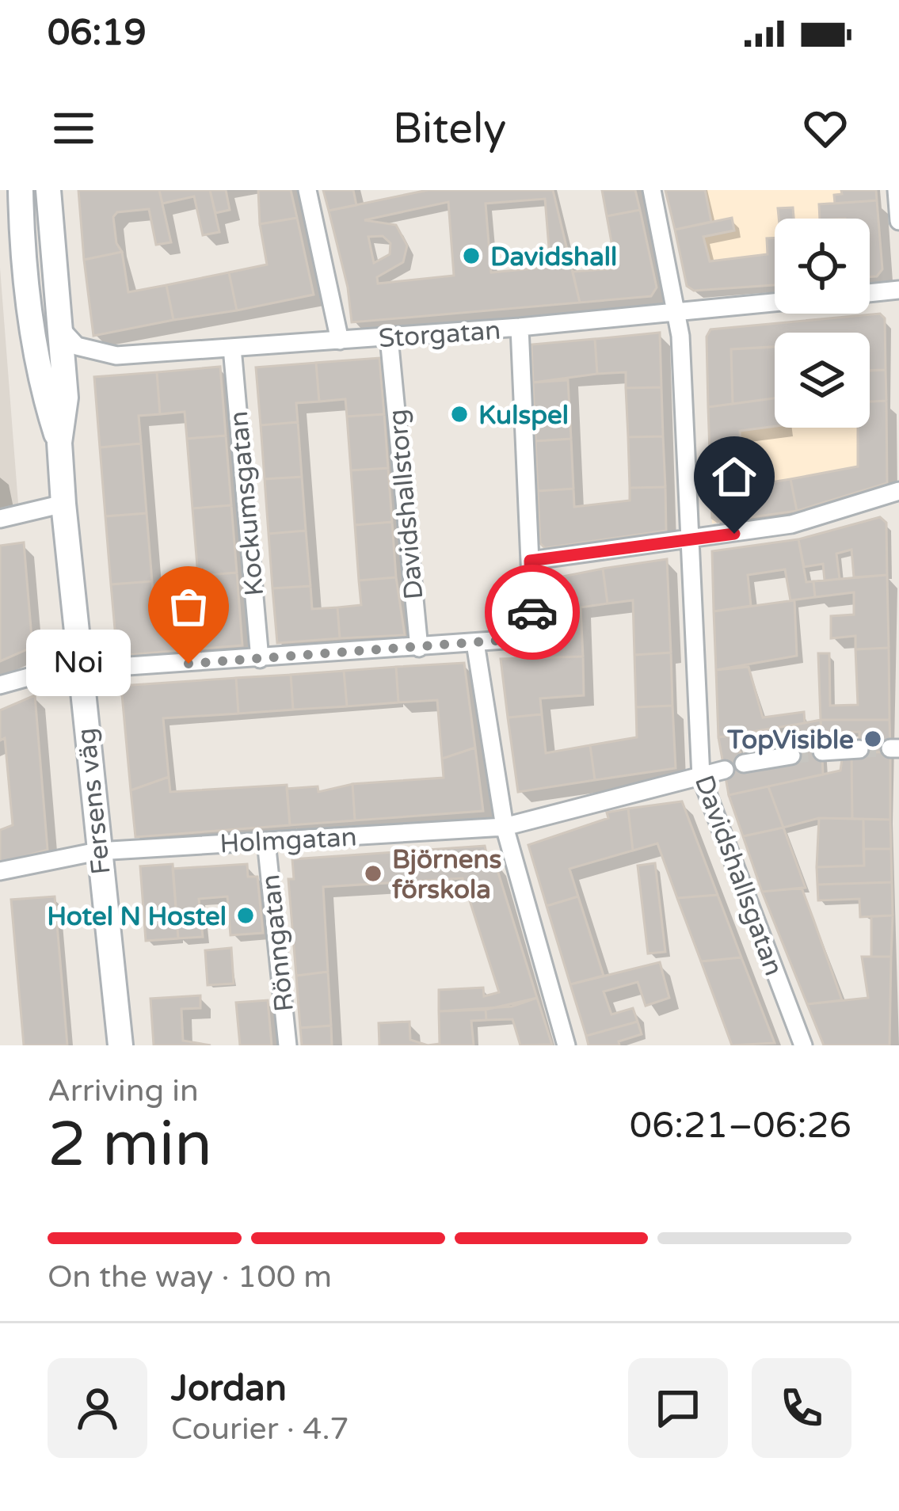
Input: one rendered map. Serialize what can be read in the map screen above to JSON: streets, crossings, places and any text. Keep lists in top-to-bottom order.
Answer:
{
  "streets": {
    "main road": ["Fersens väg"],
    "street": [
      "Storgatan",
      "Kockumsgatan",
      "Davidshallstorg",
      "Holmgatan",
      "Davidshallsgatan",
      "Rönngatan"
    ]
  },
  "crossings": [
    ["Storgatan", "Kockumsgatan"],
    ["Storgatan", "Davidshallstorg"],
    ["Storgatan", "Fersens väg"],
    ["Storgatan", "Davidshallsgatan"],
    ["Fersens väg", "Holmgatan"],
    ["Holmgatan", "Davidshallsgatan"],
    ["Holmgatan", "Rönngatan"]
  ],
  "places": [
    "Davidshall",
    "Kulspel",
    "Noi",
    "TopVisible",
    "Björnens förskola",
    "Hotel N Hostel"
  ],
  "page": {
    "status": "06:19",
    "header": "Bitely",
    "bubble": "Noi",
    "heading": ["2 min", "Arriving in", "06:21–06:26"],
    "panel": ["Jordan", "Courier · 4.7"],
    "bar": "On the way · 100 m"
  }
}
